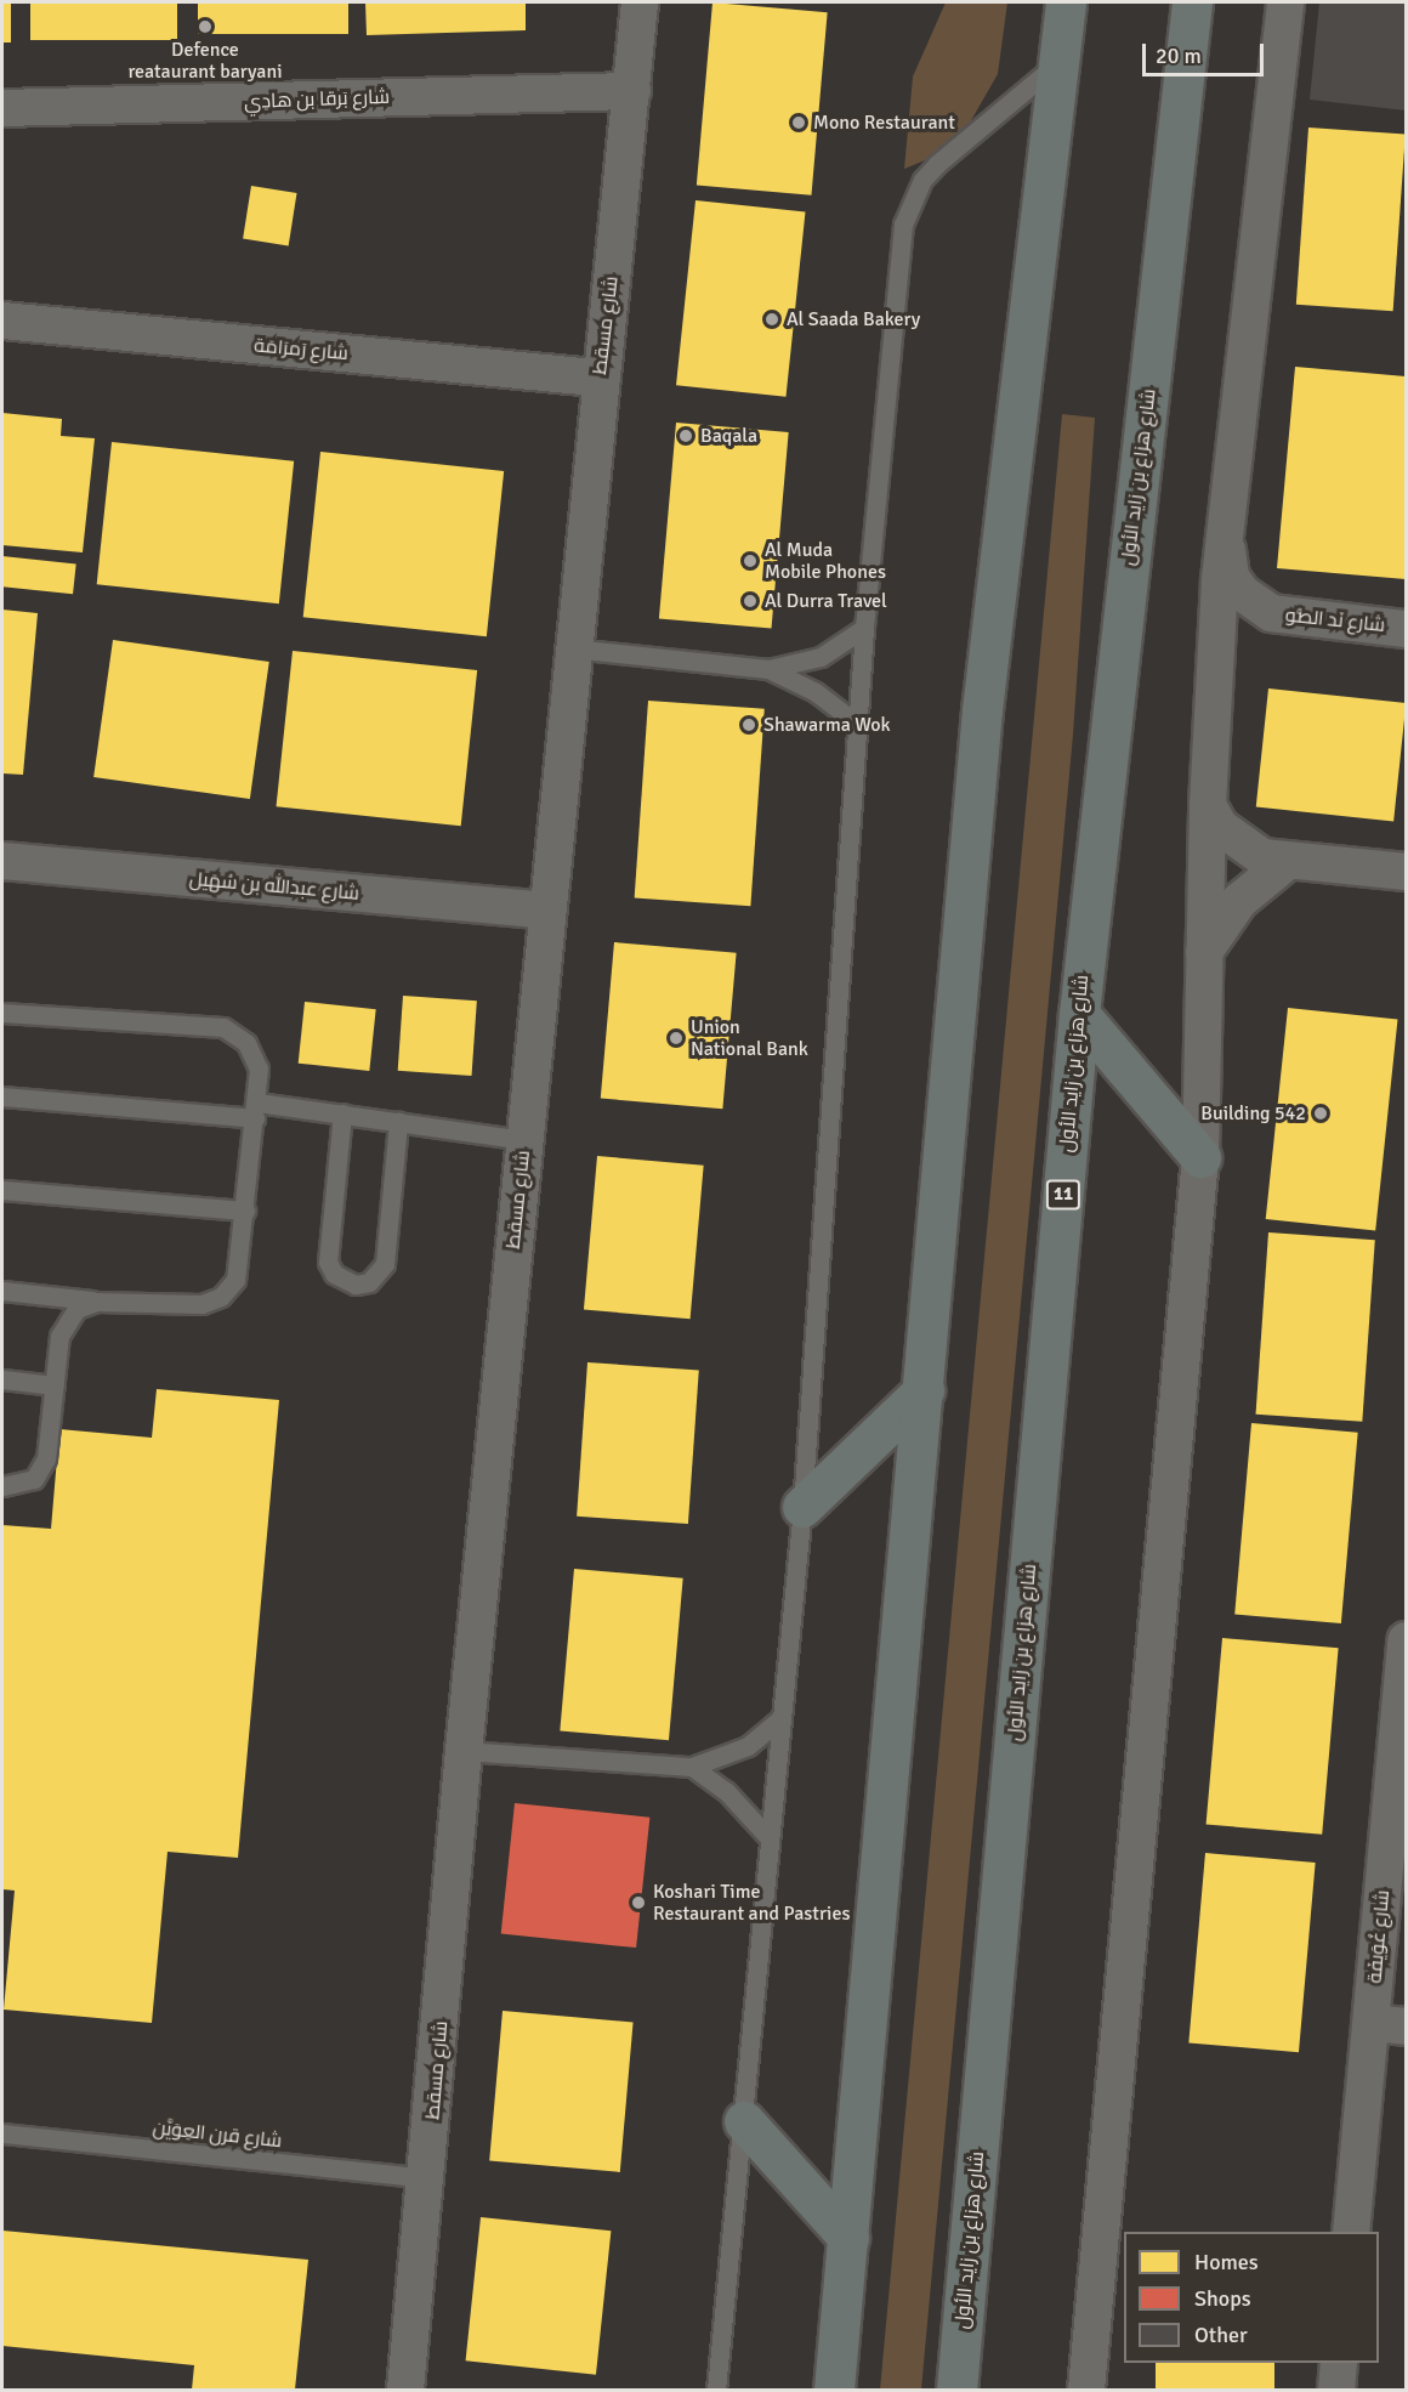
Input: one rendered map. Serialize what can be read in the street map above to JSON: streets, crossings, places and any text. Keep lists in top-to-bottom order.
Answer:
{
  "streets": {
    "main road": ["شارع هزاع بن زايد الأول", "11"],
    "street": [
      "شارع بَرقا بن هادِي",
      "شارع مسقط",
      "شارع رَمرَامَة",
      "شارع نَد الصُّو",
      "شارع عبدالله بن سُهَيل",
      "شارع غُوَيفَة"
    ],
    "lane": ["شارع قرن العِوَيَّن"]
  },
  "crossings": [
    ["شارع بَرقا بن هادِي", "شارع مسقط"],
    ["شارع مسقط", "شارع رَمرَامَة"],
    ["شارع مسقط", "شارع عبدالله بن سُهَيل"],
    ["شارع مسقط", "شارع قرن العِوَيَّن"]
  ],
  "places": [
    "Defence reataurant baryani",
    "Mono Restaurant",
    "Al Saada Bakery",
    "Baqala",
    "Al Muda Mobile Phones",
    "Al Durra Travel",
    "Shawarma Wok",
    "Union National Bank",
    "Building 542",
    "Koshari Time Restaurant and Pastries"
  ],
  "legend": ["Homes", "Shops", "Other"],
  "scale_bar": "20 m"
}
